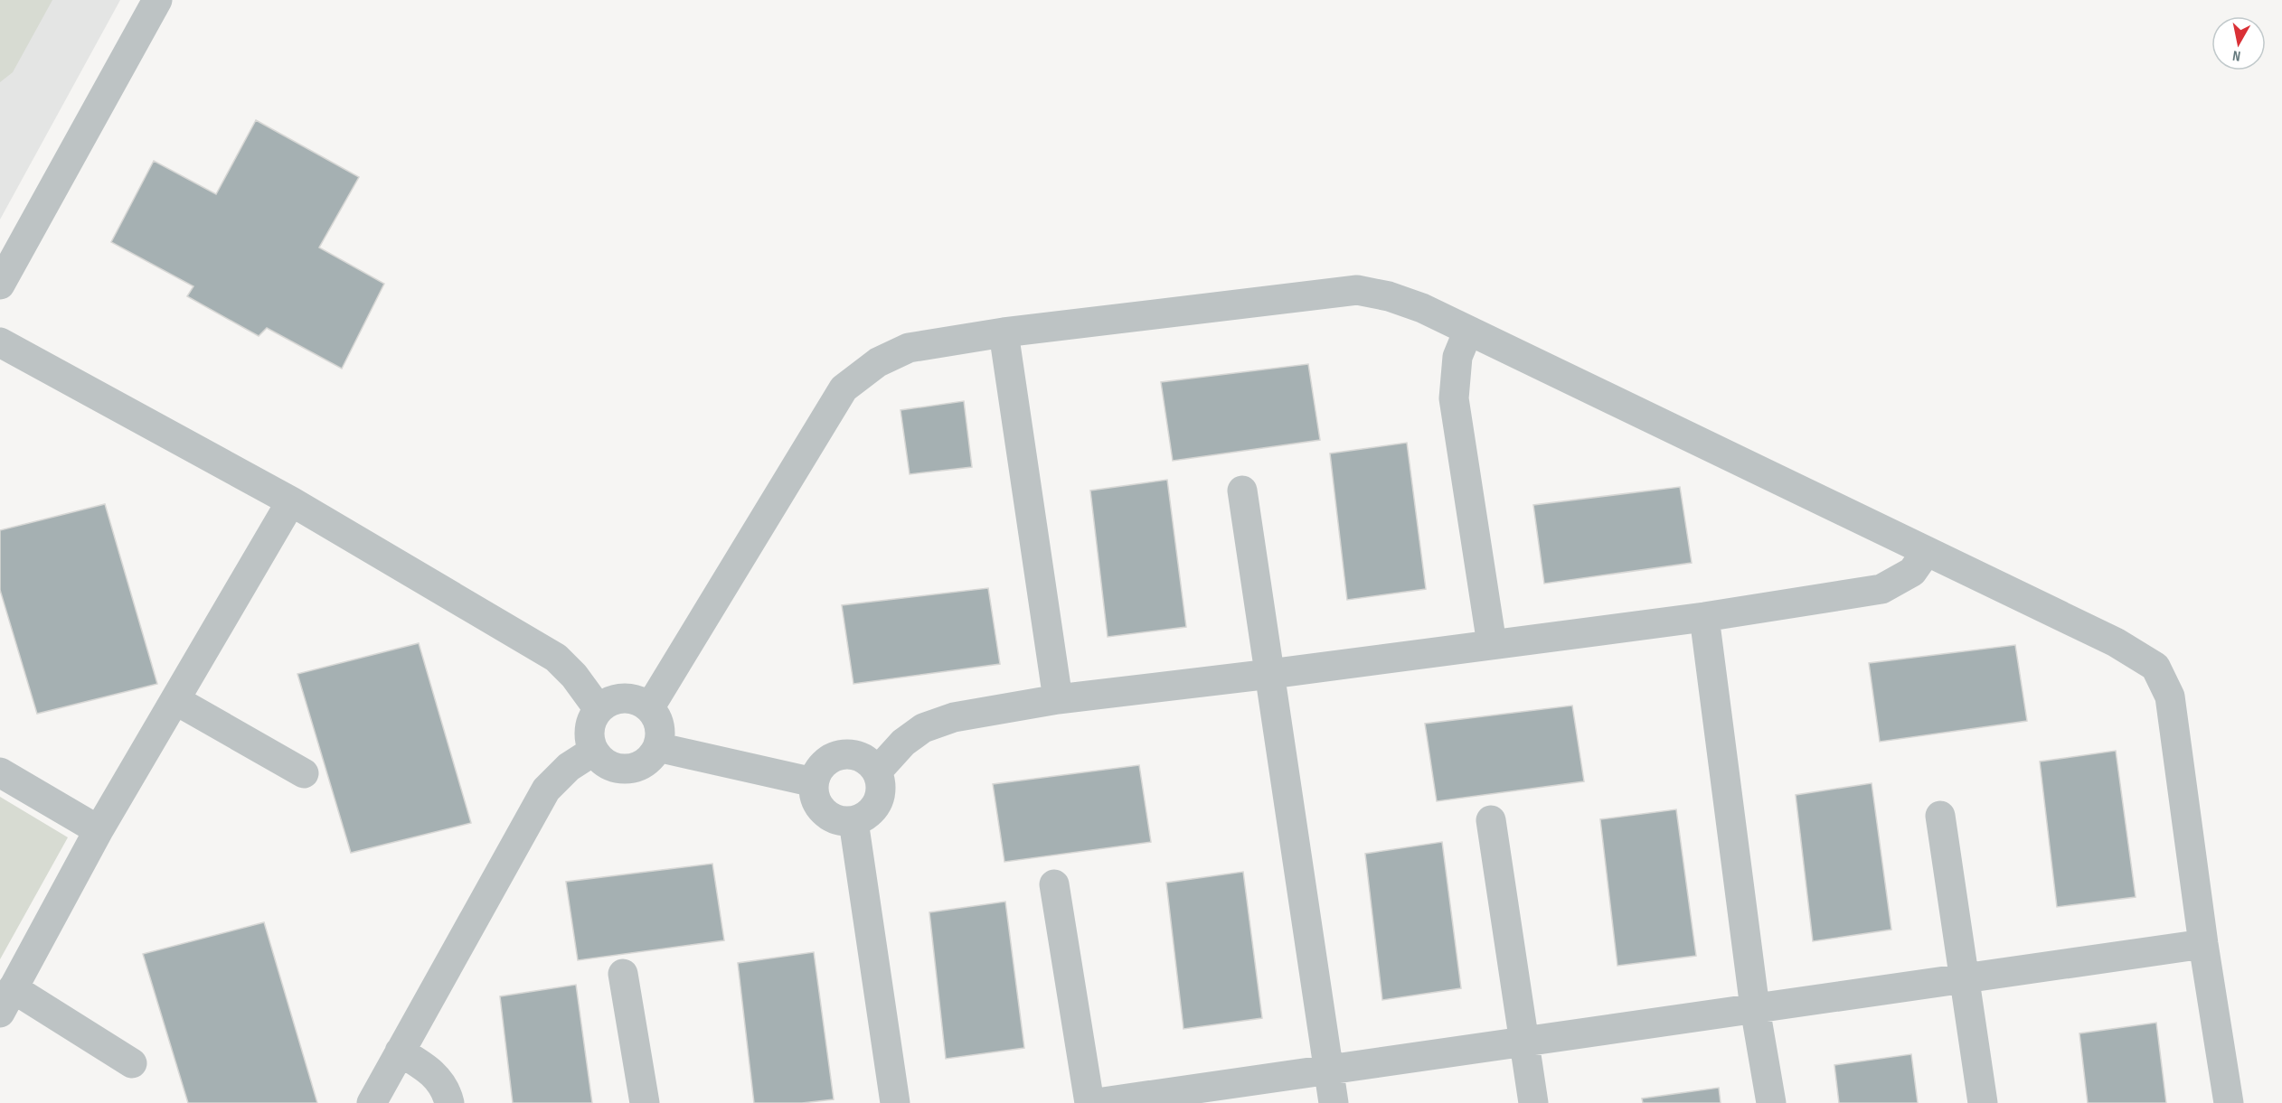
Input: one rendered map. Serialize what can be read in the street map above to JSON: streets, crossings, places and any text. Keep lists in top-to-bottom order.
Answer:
{
  "north": "bottom"
}
